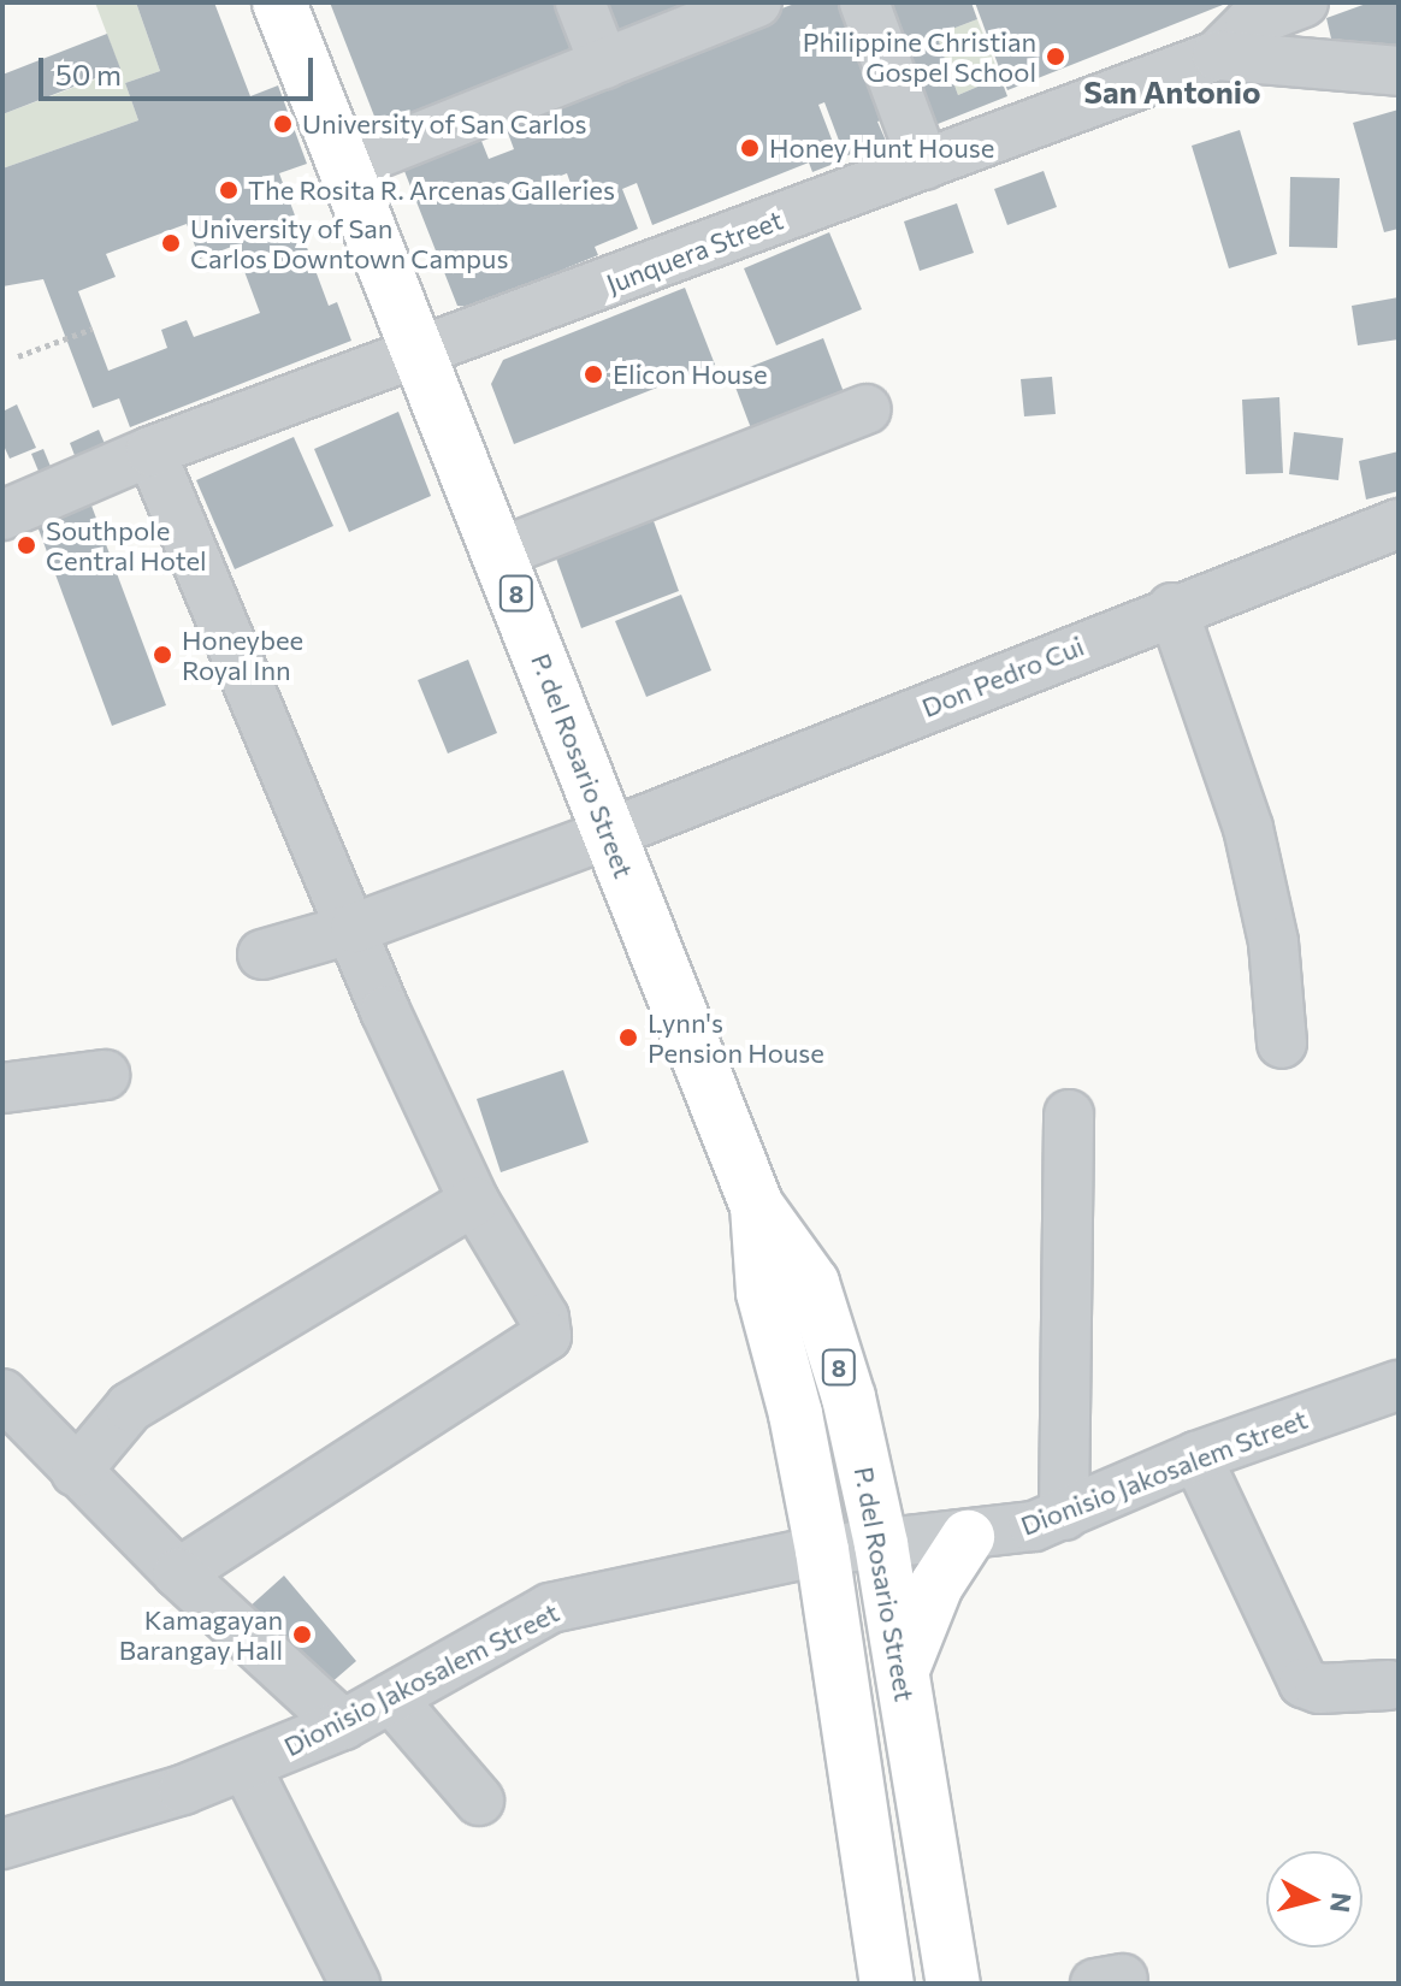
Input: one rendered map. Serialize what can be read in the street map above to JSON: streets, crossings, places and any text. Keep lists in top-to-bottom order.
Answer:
{
  "streets": {
    "main road": ["8", "P. del Rosario Street"],
    "street": ["Junquera Street", "Don Pedro Cui", "Dionisio Jakosalem Street"]
  },
  "crossings": [
    ["Junquera Street", "P. del Rosario Street"],
    ["Don Pedro Cui", "P. del Rosario Street"],
    ["P. del Rosario Street", "Dionisio Jakosalem Street"]
  ],
  "districts": ["San Antonio"],
  "places": [
    "Philippine Christian Gospel School",
    "University of San Carlos",
    "Honey Hunt House",
    "The Rosita R. Arcenas Galleries",
    "University of San Carlos Downtown Campus",
    "Elicon House",
    "Southpole Central Hotel",
    "Honeybee Royal Inn",
    "Lynn's Pension House",
    "Kamagayan Barangay Hall"
  ],
  "scale_bar": "50 m",
  "north": "right"
}
